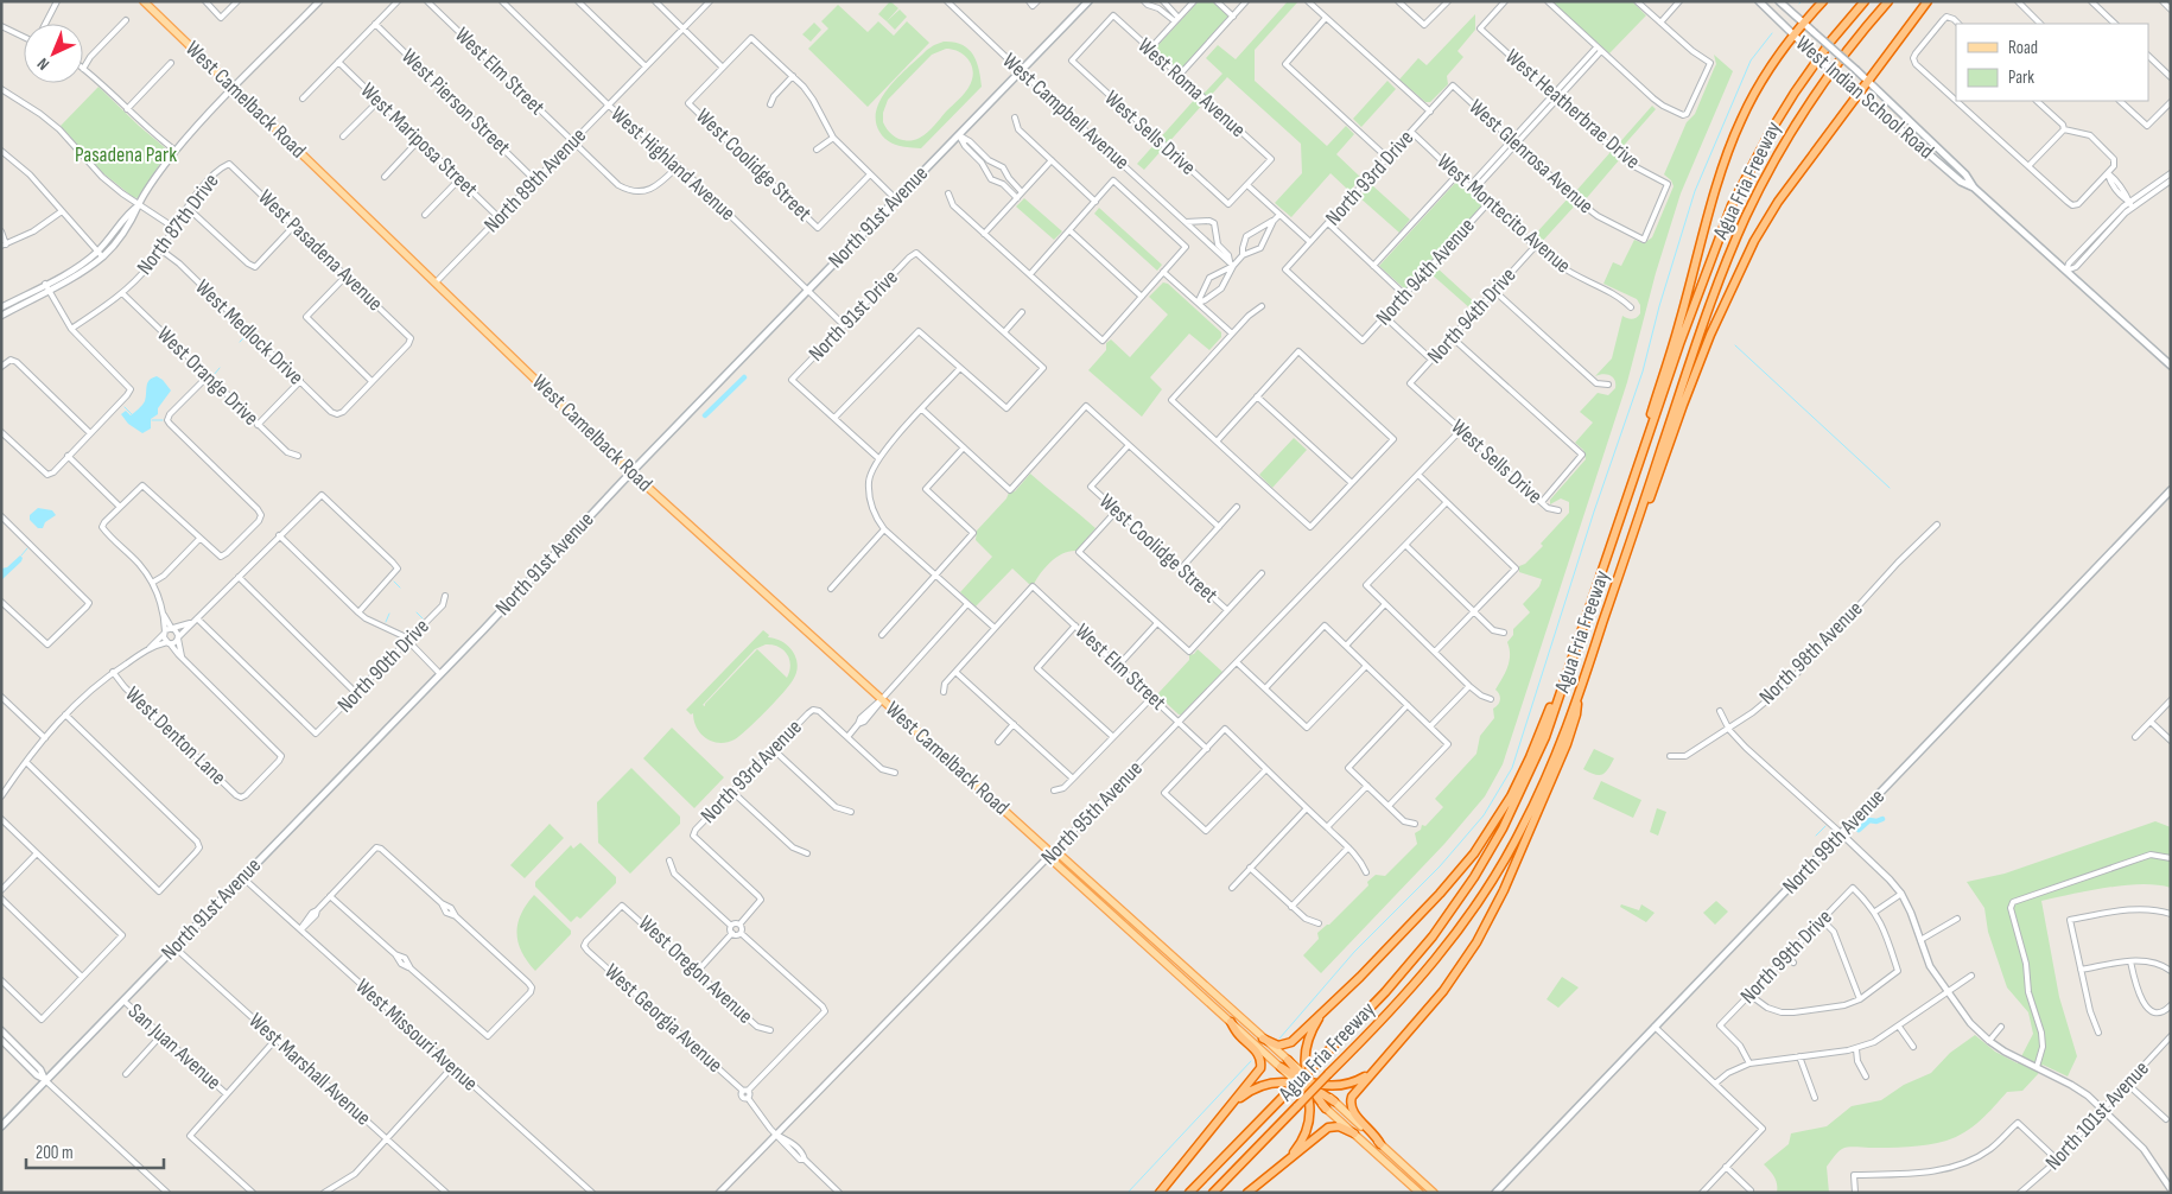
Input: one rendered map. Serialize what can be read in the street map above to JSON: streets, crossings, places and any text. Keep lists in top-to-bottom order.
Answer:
{
  "streets": {
    "highway": ["Agua Fria Freeway"],
    "main road": [
      "West Indian School Road",
      "West Camelback Road",
      "North 91st Avenue",
      "North 99th Avenue"
    ],
    "street": [
      "West Elm Street",
      "West Roma Avenue",
      "West Pierson Street",
      "West Heatherbrae Drive",
      "West Campbell Avenue",
      "West Sells Drive",
      "West Mariposa Street",
      "West Glenrosa Avenue",
      "West Highland Avenue",
      "West Coolidge Street",
      "North 93rd Drive",
      "North 89th Avenue",
      "West Montecito Avenue",
      "North 87th Drive",
      "West Pasadena Avenue",
      "North 94th Avenue",
      "North 91st Drive",
      "North 94th Drive",
      "West Medlock Drive",
      "West Orange Drive",
      "North 98th Avenue",
      "North 90th Drive",
      "West Denton Lane",
      "North 93rd Avenue",
      "North 95th Avenue",
      "North 99th Drive",
      "West Oregon Avenue",
      "West Georgia Avenue",
      "West Missouri Avenue",
      "San Juan Avenue",
      "West Marshall Avenue",
      "North 101st Avenue"
    ]
  },
  "crossings": [
    ["West Elm Street", "West Highland Avenue"],
    ["West Elm Street", "North 89th Avenue"],
    ["West Elm Street", "North 95th Avenue"],
    ["West Roma Avenue", "West Sells Drive"],
    ["West Camelback Road", "North 89th Avenue"],
    ["West Camelback Road", "North 91st Avenue"],
    ["West Camelback Road", "North 95th Avenue"],
    ["West Pierson Street", "North 89th Avenue"],
    ["West Heatherbrae Drive", "West Glenrosa Avenue"],
    ["West Campbell Avenue", "North 91st Avenue"],
    ["West Sells Drive", "North 94th Drive"],
    ["West Sells Drive", "North 95th Avenue"],
    ["West Mariposa Street", "North 89th Avenue"],
    ["West Glenrosa Avenue", "North 93rd Drive"],
    ["West Highland Avenue", "North 89th Avenue"],
    ["West Highland Avenue", "North 91st Avenue"],
    ["West Highland Avenue", "North 91st Drive"],
    ["North 93rd Drive", "West Montecito Avenue"],
    ["North 93rd Drive", "North 94th Avenue"],
    ["West Montecito Avenue", "North 94th Avenue"],
    ["West Montecito Avenue", "North 94th Drive"],
    ["North 91st Avenue", "West Missouri Avenue"],
    ["North 91st Avenue", "San Juan Avenue"],
    ["North 91st Avenue", "West Marshall Avenue"],
    ["North 87th Drive", "West Pasadena Avenue"],
    ["North 87th Drive", "West Medlock Drive"],
    ["North 87th Drive", "West Orange Drive"],
    ["West Pasadena Avenue", "West Medlock Drive"],
    ["North 95th Avenue", "West Georgia Avenue"],
    ["West Oregon Avenue", "West Georgia Avenue"]
  ],
  "parks": ["Pasadena Park"],
  "legend": ["Road", "Park"],
  "scale_bar": "200 m",
  "north": "bottom left"
}
